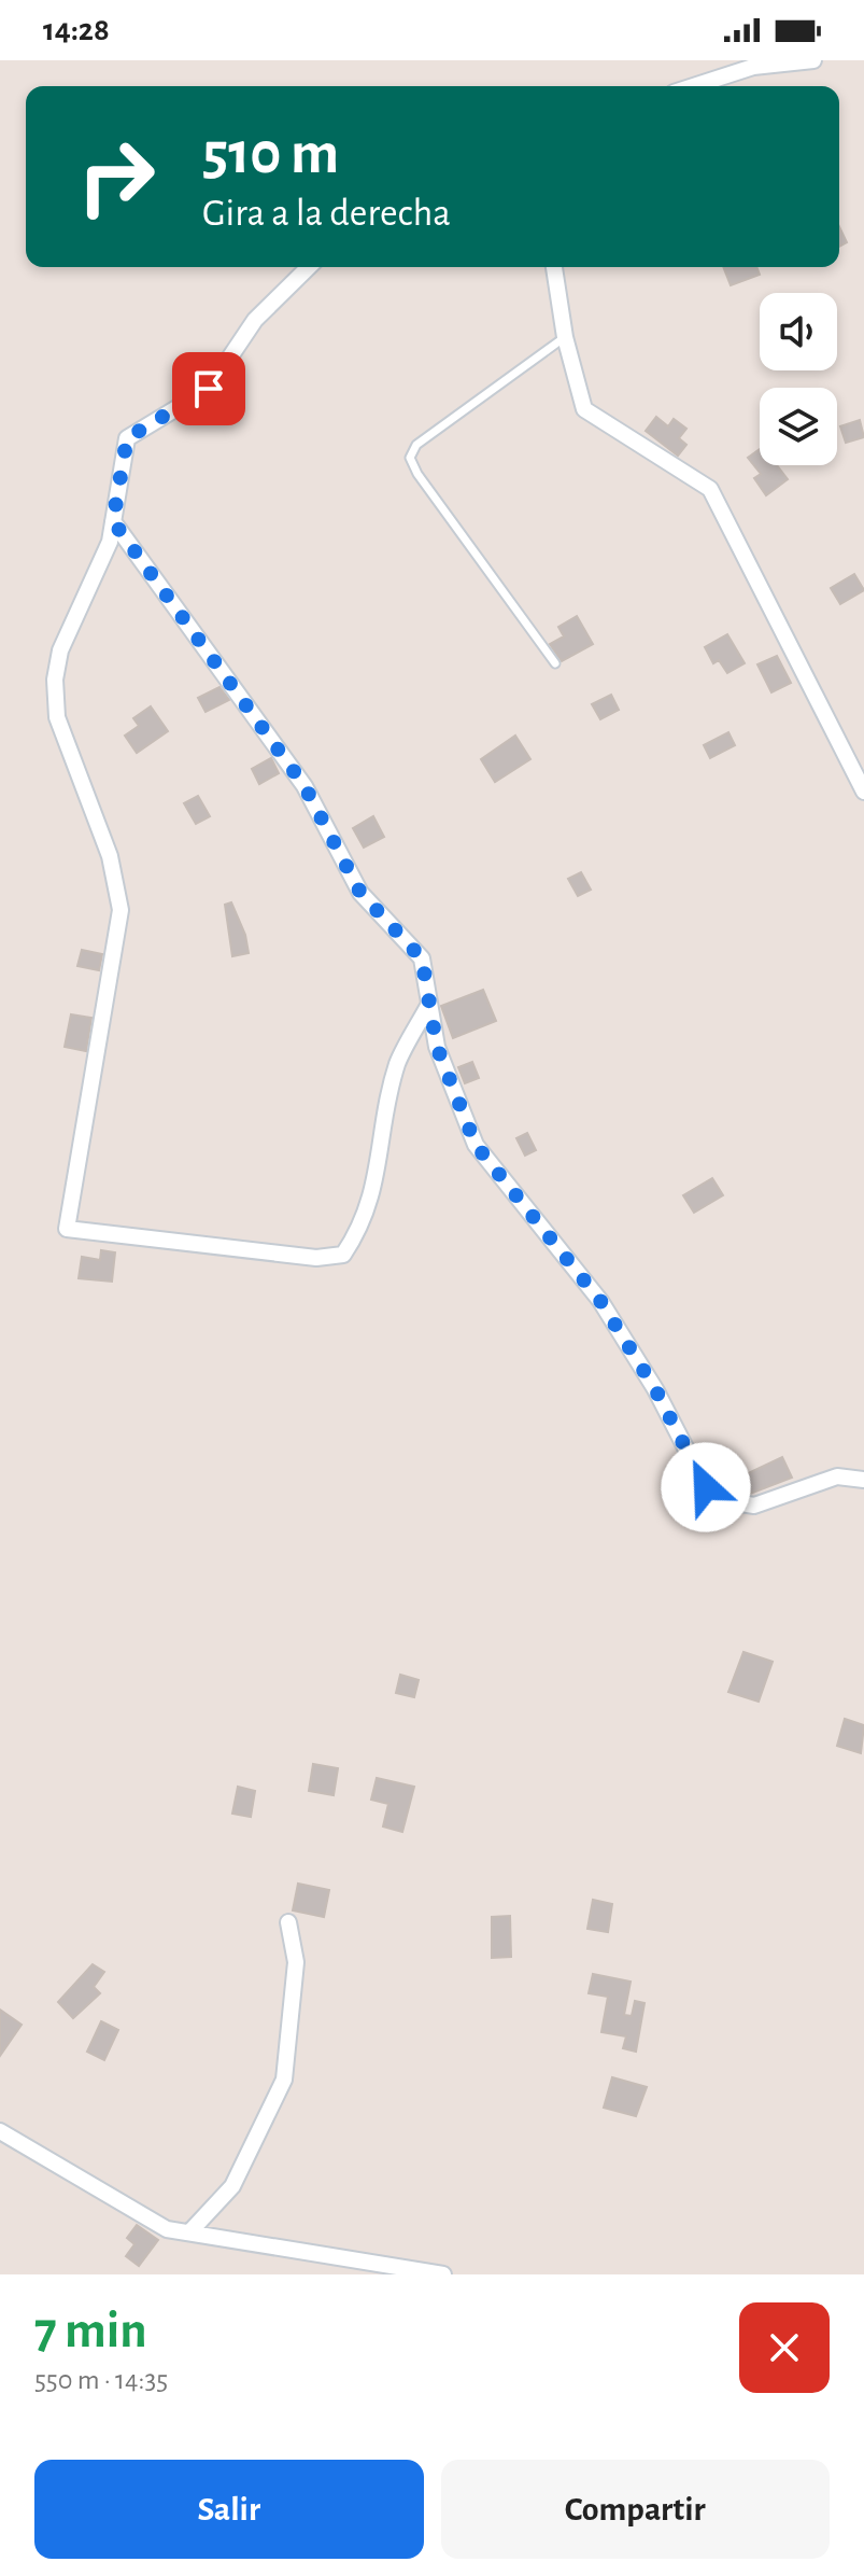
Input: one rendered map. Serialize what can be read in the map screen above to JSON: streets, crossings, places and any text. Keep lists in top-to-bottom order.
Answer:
{
  "page": {
    "status": "14:28",
    "turn": ["510 m", "Gira a la derecha"],
    "heading": ["7 min", "550 m · 14:35"],
    "buttons": ["Salir", "Compartir"]
  }
}
